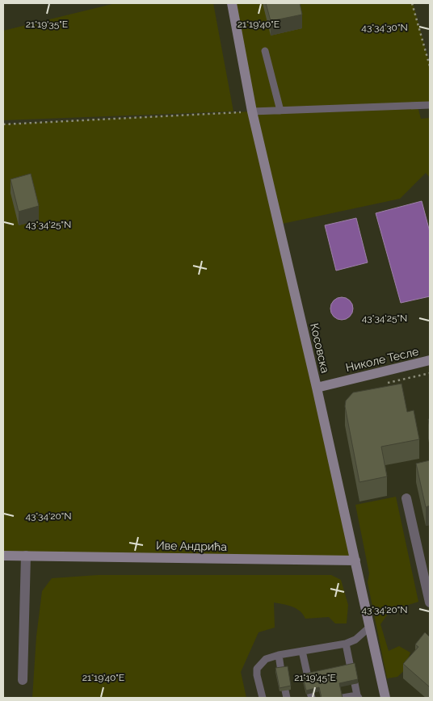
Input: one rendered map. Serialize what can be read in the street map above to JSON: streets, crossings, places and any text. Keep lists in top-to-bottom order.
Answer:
{
  "streets": {
    "street": ["Косовска", "Николе Тесле", "Иве Андрића"]
  },
  "crossings": [
    ["Косовска", "Николе Тесле"],
    ["Косовска", "Иве Андрића"]
  ],
  "coordinates": [
    "21°19'35\"E",
    "21°19'40\"E",
    "43°34'30\"N",
    "43°34'25\"N",
    "43°34'20\"N",
    "21°19'45\"E"
  ]
}
